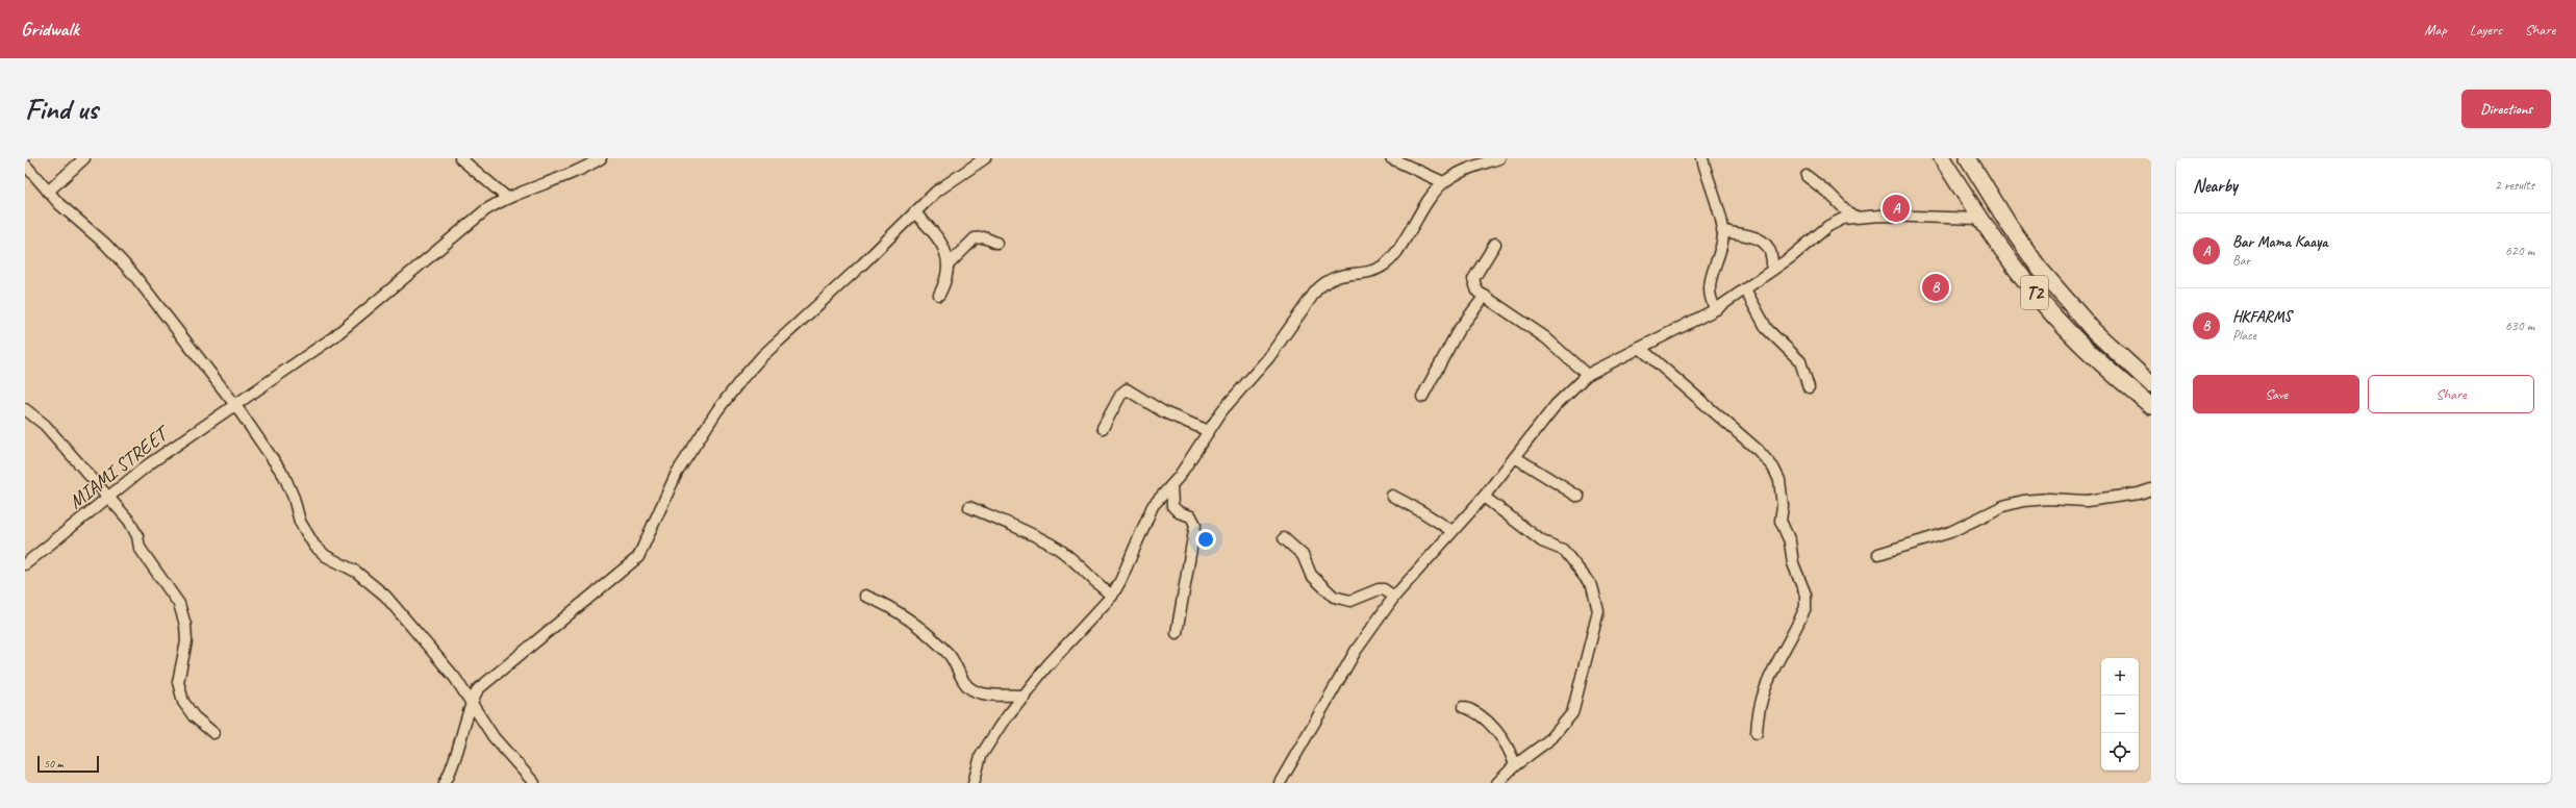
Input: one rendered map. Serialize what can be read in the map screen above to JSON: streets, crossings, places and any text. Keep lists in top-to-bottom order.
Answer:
{
  "streets": {
    "highway": ["T2"],
    "street": ["MIAMI STREET"]
  },
  "scale_bar": "50 m",
  "page": {
    "header": "Gridwalk",
    "nav": ["Map", "Layers", "Share"],
    "buttons": [
      "Directions",
      ["Save", "Share"]
    ],
    "title": "Find us",
    "heading": ["Nearby", "2 results"],
    "pins": ["A", "B"],
    "list": [
      {
        "mark": "A",
        "name": "Bar Mama Kaaya",
        "note": "Bar",
        "value": "620 m"
      },
      {
        "mark": "B",
        "name": "HKFARMS",
        "note": "Place",
        "value": "630 m"
      }
    ],
    "map_buttons": ["+", "−"],
    "scale": "50 m"
  }
}
